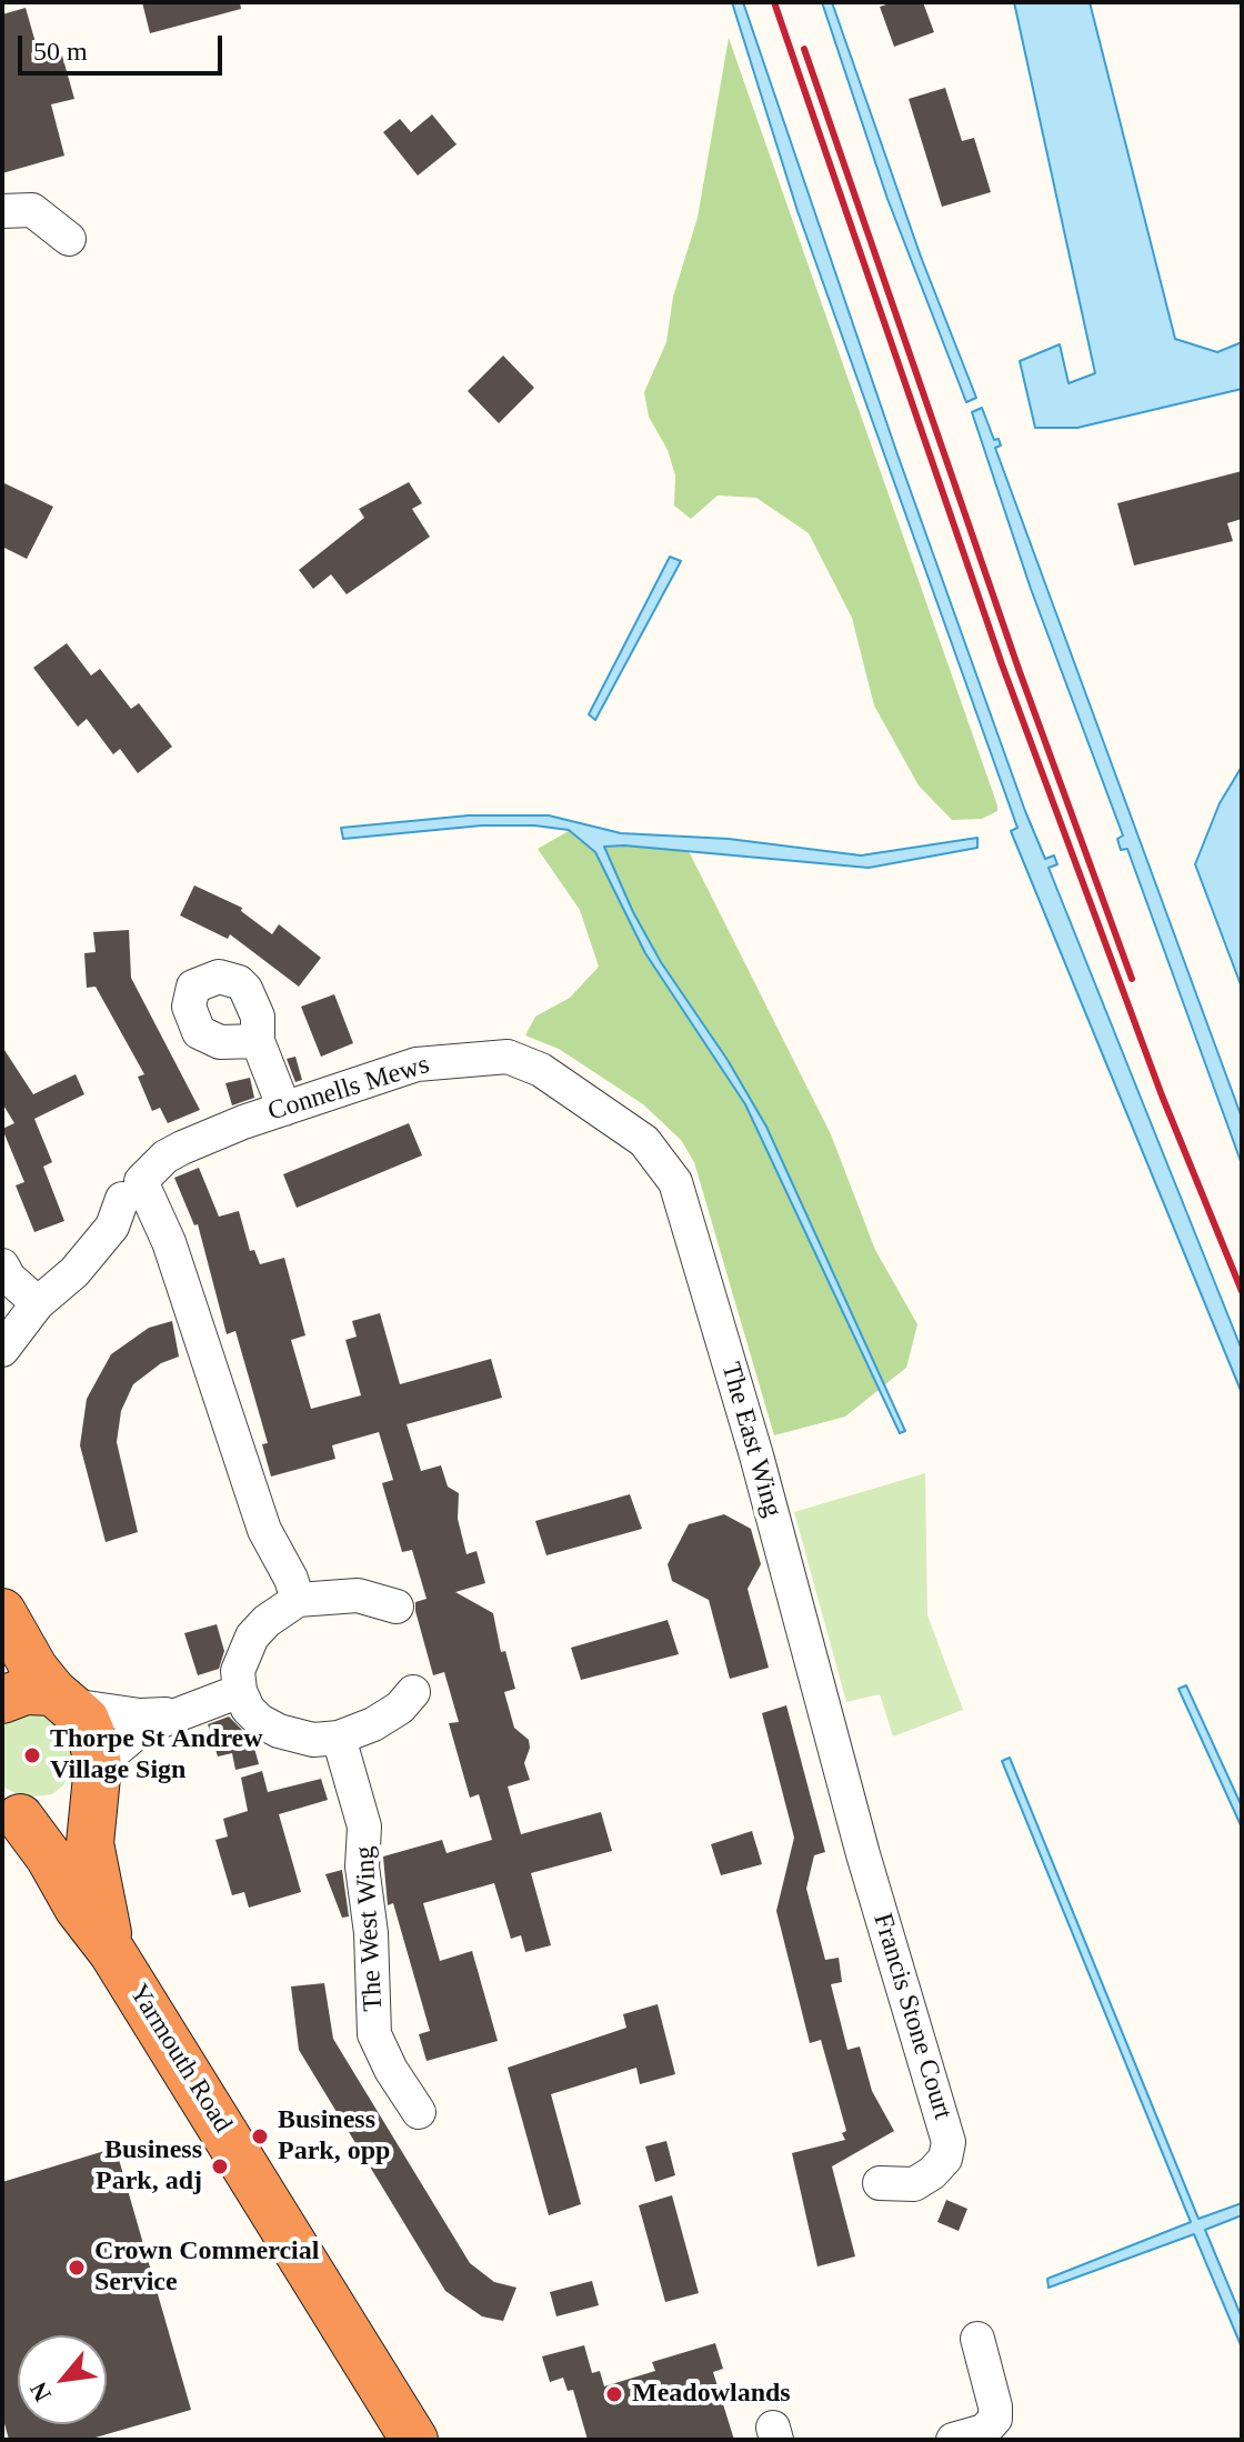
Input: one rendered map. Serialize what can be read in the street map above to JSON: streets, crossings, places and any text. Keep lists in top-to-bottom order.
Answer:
{
  "streets": {
    "highway": ["Yarmouth Road"],
    "street": [
      "Connells Mews",
      "The East Wing",
      "The West Wing",
      "Francis Stone Court"
    ]
  },
  "crossings": [
    ["Connells Mews", "The East Wing"],
    ["The East Wing", "Francis Stone Court"]
  ],
  "places": [
    "Thorpe St Andrew Village Sign",
    "Business Park, opp",
    "Business Park, adj",
    "Crown Commercial Service",
    "Meadowlands"
  ],
  "scale_bar": "50 m",
  "north": "bottom left"
}
